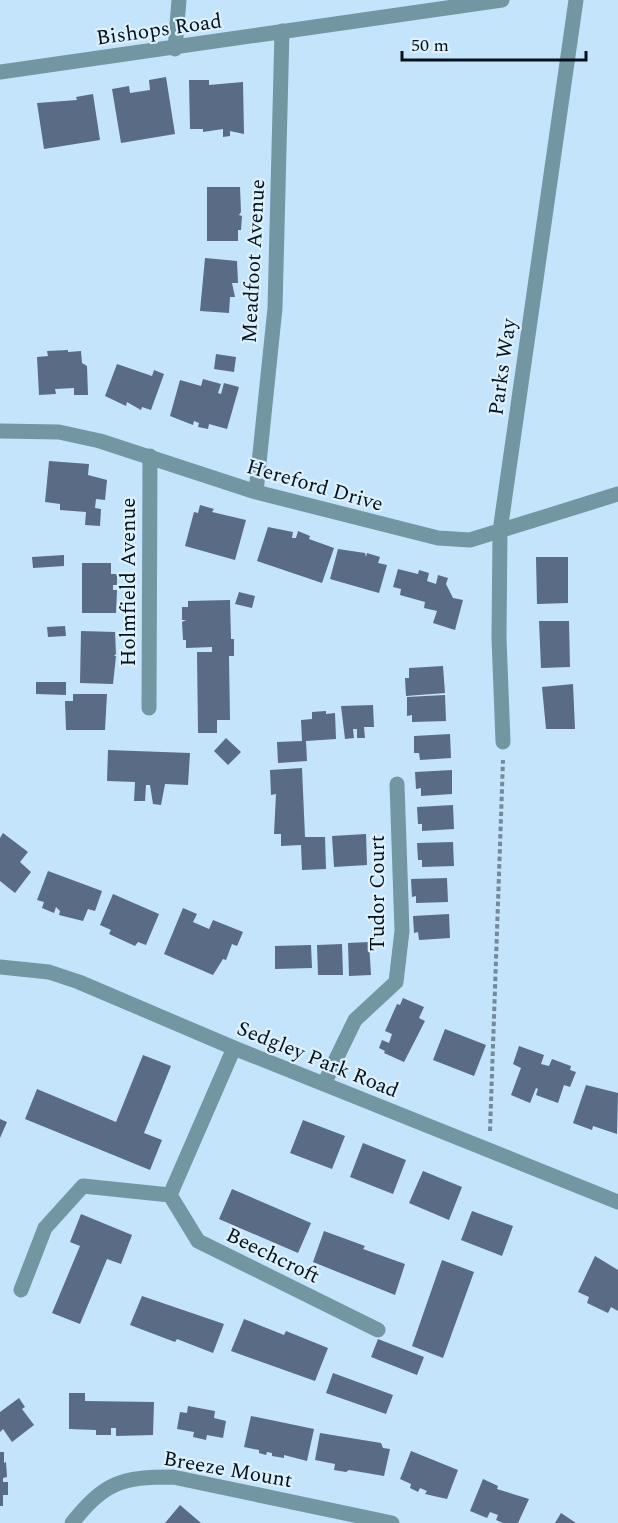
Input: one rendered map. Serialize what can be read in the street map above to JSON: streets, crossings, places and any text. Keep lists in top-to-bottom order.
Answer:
{
  "streets": {
    "street": [
      "Bishops Road",
      "Meadfoot Avenue",
      "Parks Way",
      "Hereford Drive",
      "Holmfield Avenue",
      "Tudor Court",
      "Sedgley Park Road",
      "Beechcroft",
      "Breeze Mount"
    ]
  },
  "crossings": [
    ["Bishops Road", "Meadfoot Avenue"],
    ["Meadfoot Avenue", "Hereford Drive"],
    ["Parks Way", "Hereford Drive"],
    ["Hereford Drive", "Holmfield Avenue"],
    ["Tudor Court", "Sedgley Park Road"]
  ],
  "scale_bar": "50 m"
}
